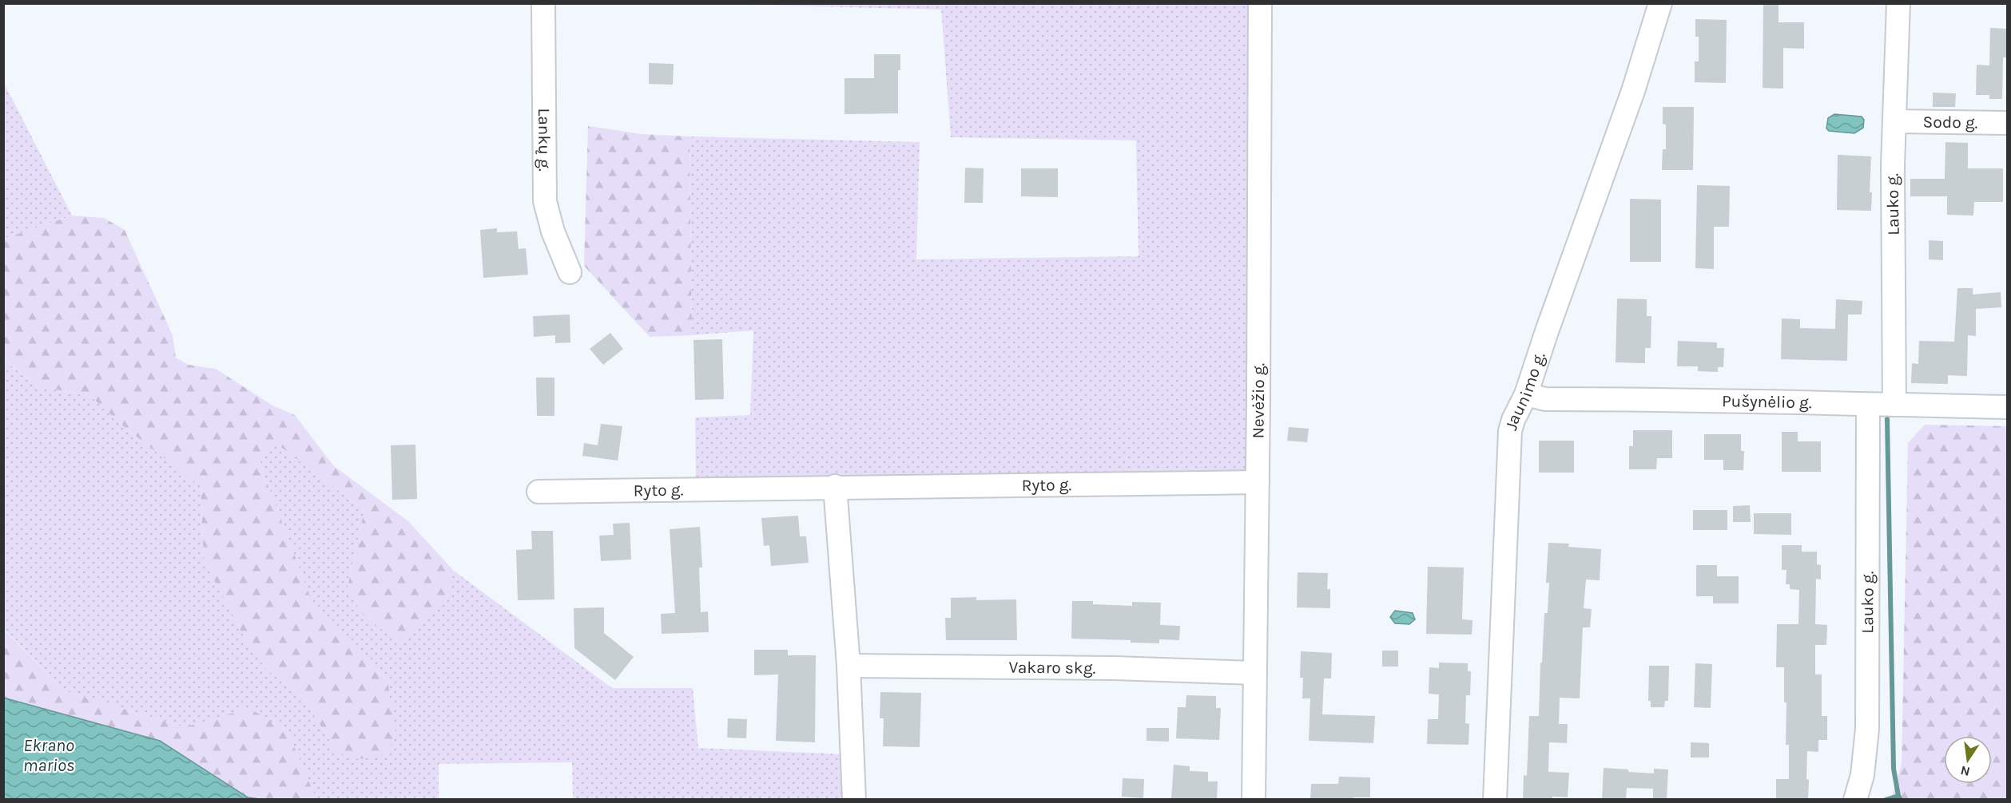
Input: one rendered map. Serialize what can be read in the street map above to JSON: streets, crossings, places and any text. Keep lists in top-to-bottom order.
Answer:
{
  "streets": {
    "street": [
      "Sodo g.",
      "Lankų g.",
      "Lauko g.",
      "Jaunimo g.",
      "Nevėžio g.",
      "Pušynėlio g.",
      "Ryto g.",
      "Vakaro skg."
    ]
  },
  "crossings": [
    ["Sodo g.", "Lauko g."],
    ["Lauko g.", "Pušynėlio g."],
    ["Jaunimo g.", "Pušynėlio g."],
    ["Nevėžio g.", "Ryto g."],
    ["Nevėžio g.", "Vakaro skg."]
  ],
  "water": ["Ekrano marios"],
  "north": "bottom"
}
